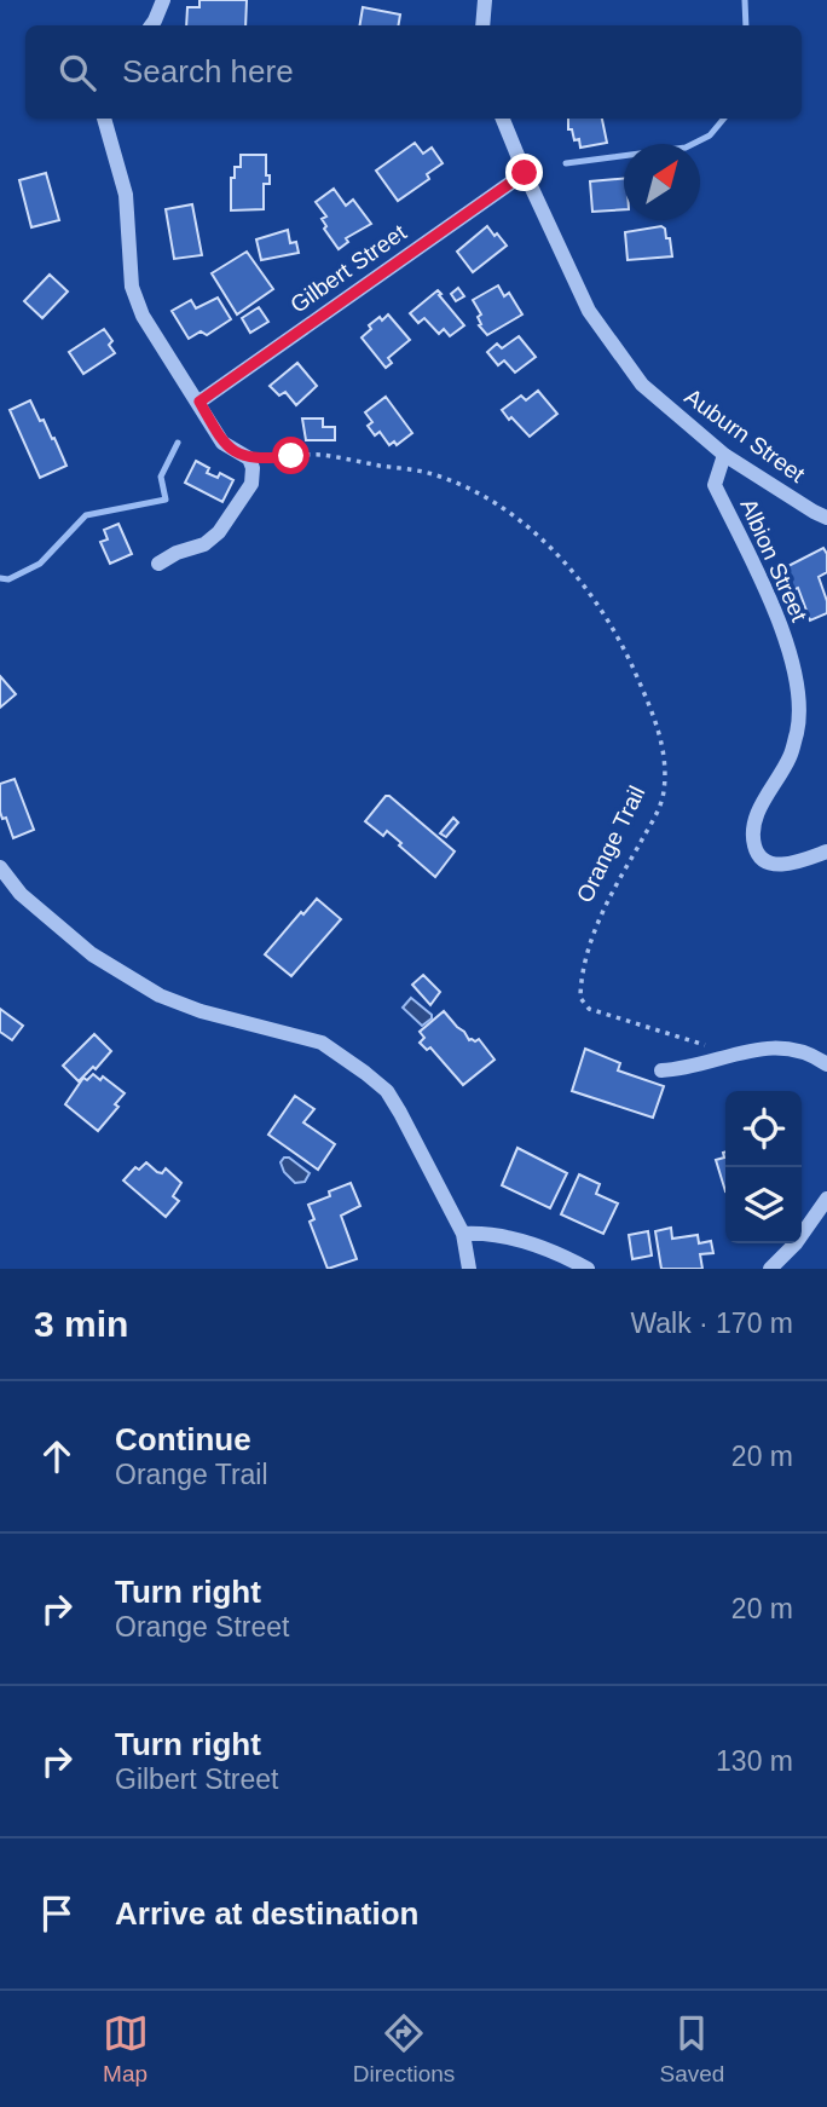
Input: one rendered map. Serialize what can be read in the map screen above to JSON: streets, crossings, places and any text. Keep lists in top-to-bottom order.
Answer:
{
  "streets": {
    "street": ["Gilbert Street", "Auburn Street", "Albion Street"],
    "path": ["Orange Trail"]
  },
  "crossings": [
    ["Gilbert Street", "Auburn Street"],
    ["Auburn Street", "Albion Street"]
  ],
  "north": "top right",
  "page": {
    "search": "Search here",
    "heading": ["3 min", "Walk · 170 m"],
    "list": [
      ["Continue", "Orange Trail", "20 m"],
      ["Turn right", "Orange Street", "20 m"],
      ["Turn right", "Gilbert Street", "130 m"],
      "Arrive at destination"
    ],
    "nav": ["Map", "Directions", "Saved"]
  }
}
